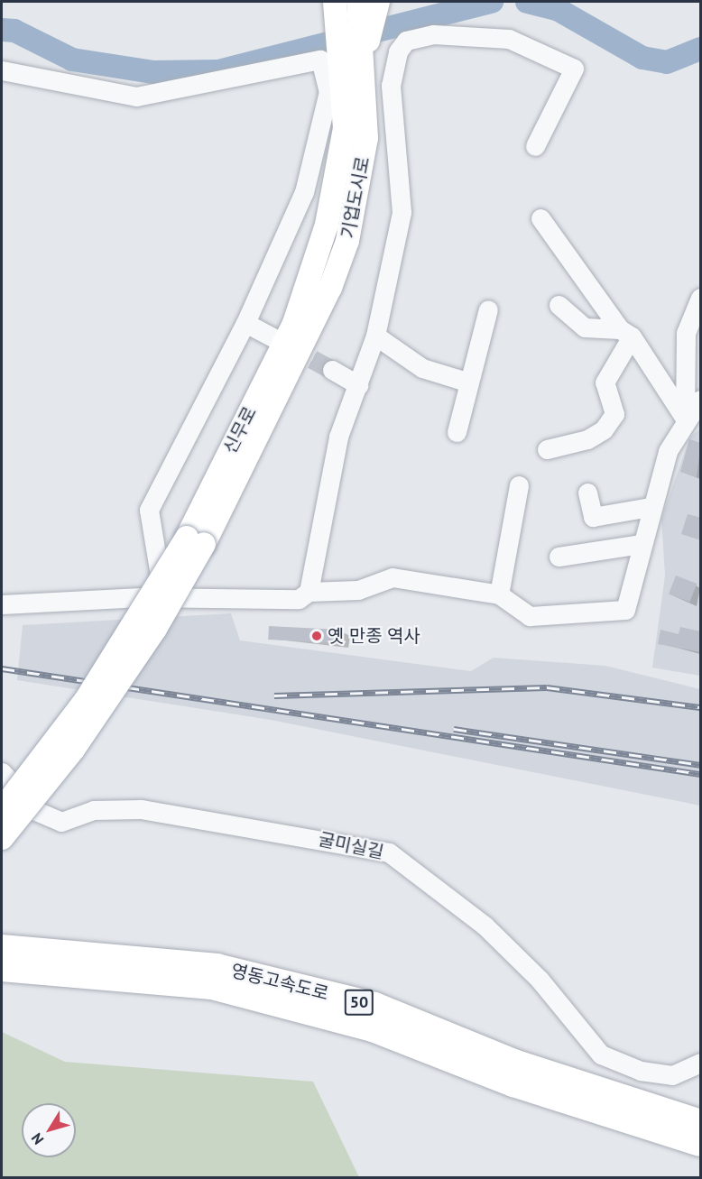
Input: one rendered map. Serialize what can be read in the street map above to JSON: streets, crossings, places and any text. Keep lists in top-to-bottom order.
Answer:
{
  "streets": {
    "highway": ["영동고속도로", "50"],
    "main road": ["기업도시로", "신무로"],
    "street": ["굴미실길"]
  },
  "crossings": [
    ["기업도시로", "신무로"]
  ],
  "places": ["옛 만종 역사"],
  "north": "bottom left"
}
